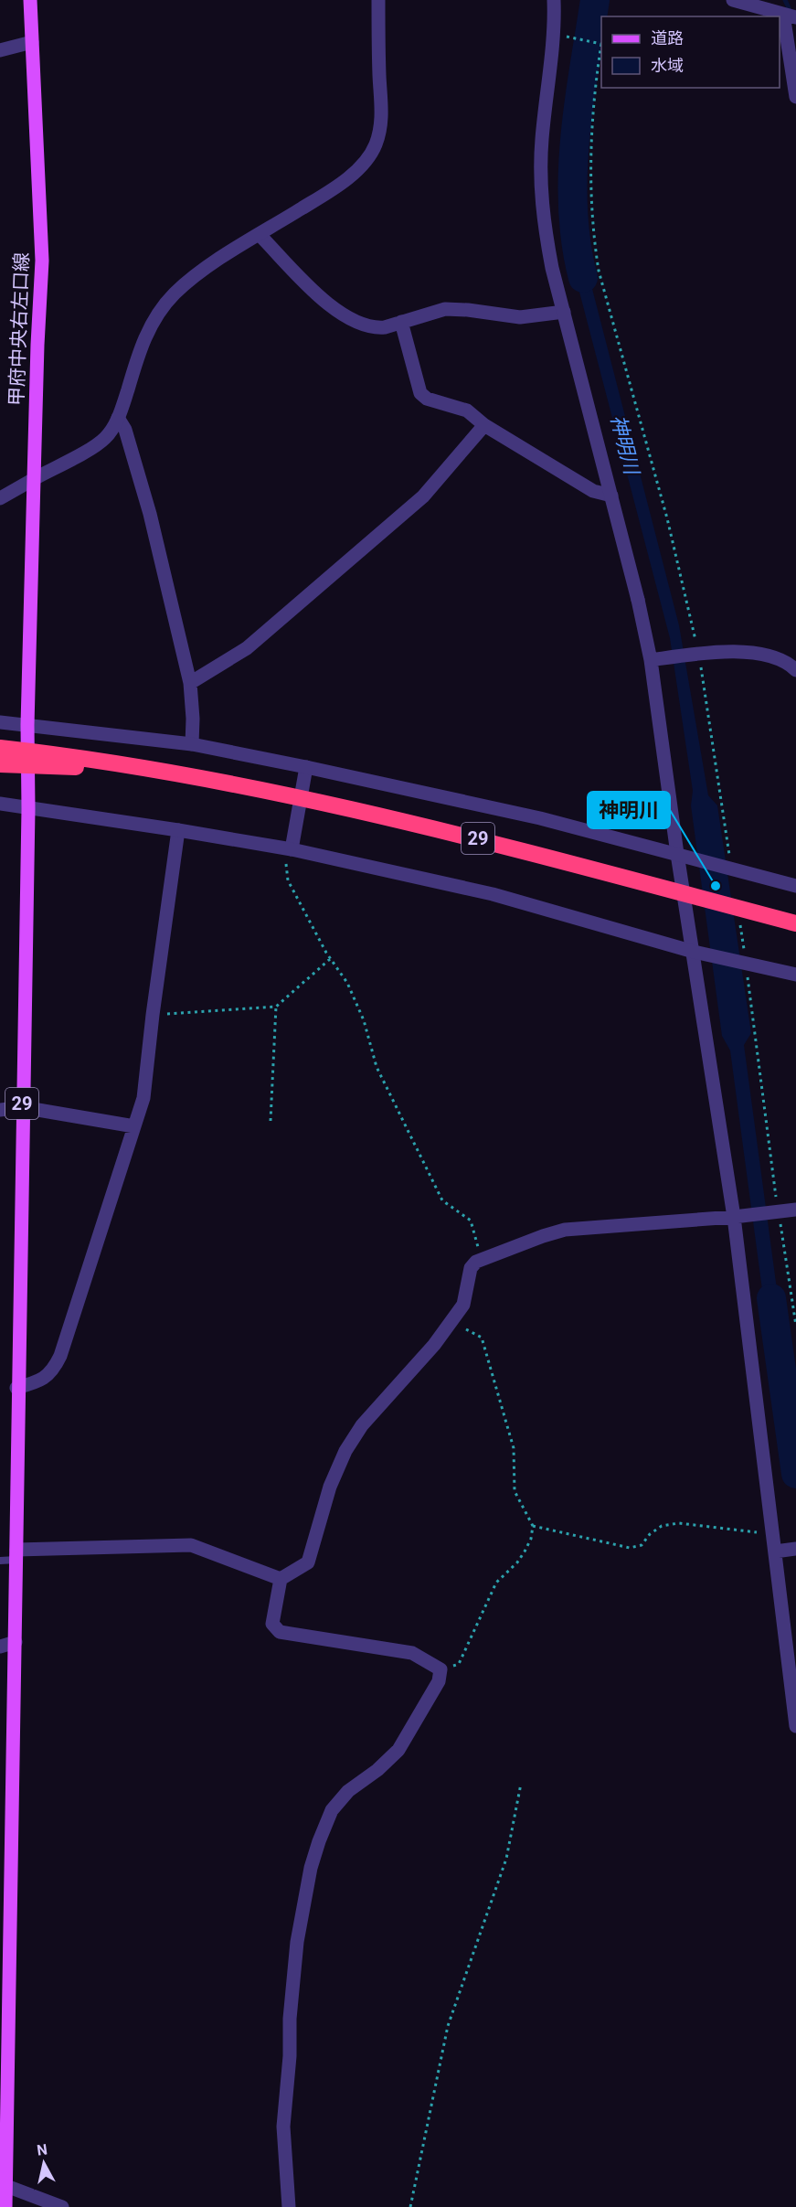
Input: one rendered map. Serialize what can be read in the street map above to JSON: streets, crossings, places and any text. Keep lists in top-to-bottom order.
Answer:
{
  "streets": {
    "highway": ["29"],
    "main road": ["甲府中央右左口線"]
  },
  "water": ["神明川"],
  "places": ["神明川"],
  "legend": ["道路", "水域"],
  "north": "top"
}
